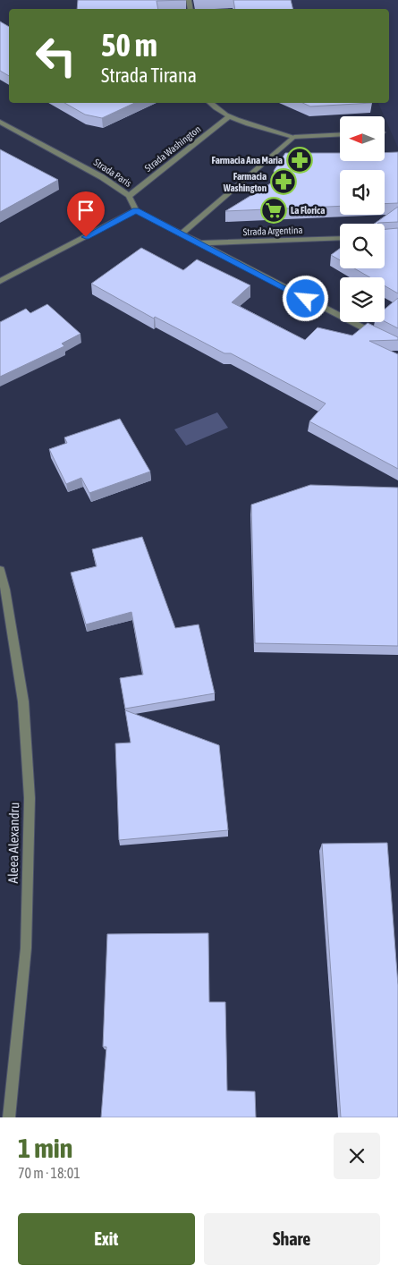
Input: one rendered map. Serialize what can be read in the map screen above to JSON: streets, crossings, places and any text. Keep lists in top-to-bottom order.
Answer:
{
  "streets": {
    "street": [
      "Strada Washington",
      "Strada Paris",
      "Strada Argentina",
      "Aleea Alexandru"
    ]
  },
  "crossings": [
    ["Strada Washington", "Strada Paris"]
  ],
  "places": {
    "pharmacy": ["Farmacia Ana Maria", "Farmacia Washington"],
    "supermarket": ["La Florica"]
  },
  "north": "left",
  "page": {
    "turn": ["50 m", "Strada Tirana"],
    "heading": ["1 min", "70 m · 18:01"],
    "buttons": ["Exit", "Share"]
  }
}
